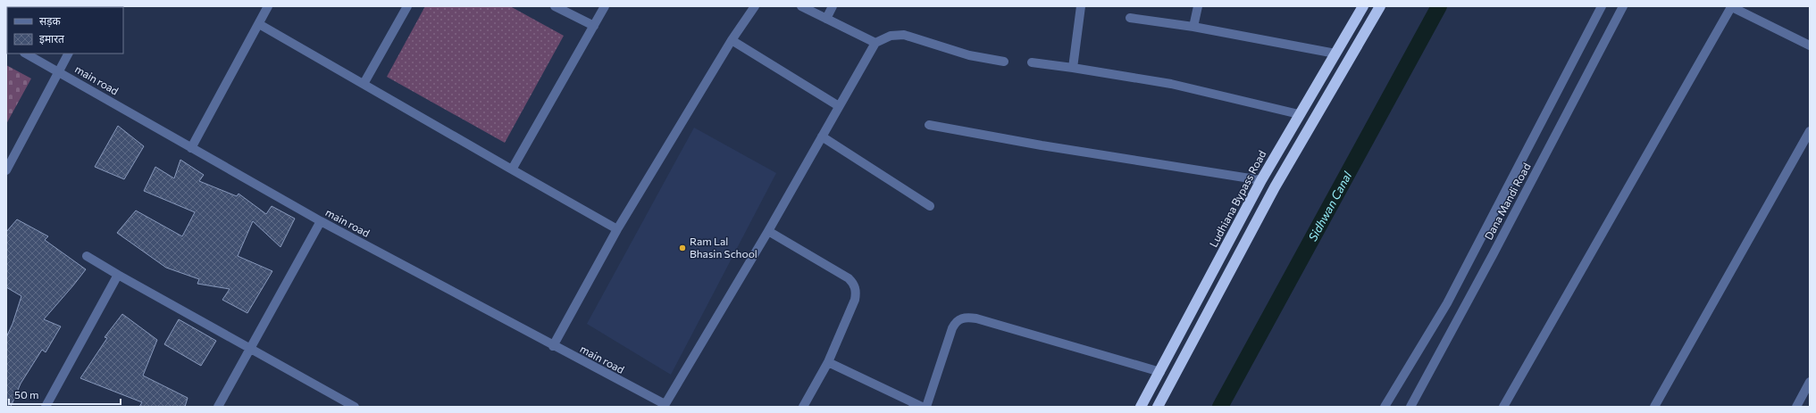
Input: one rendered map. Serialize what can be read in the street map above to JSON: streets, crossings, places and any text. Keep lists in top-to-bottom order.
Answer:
{
  "streets": {
    "highway": ["Ludhiana Bypass Road"],
    "street": ["main road", "Dana Mandi Road"]
  },
  "water": ["Sidhwan Canal"],
  "places": ["Ram Lal Bhasin School"],
  "legend": ["सड़क", "इमारत"],
  "scale_bar": "50 m"
}
